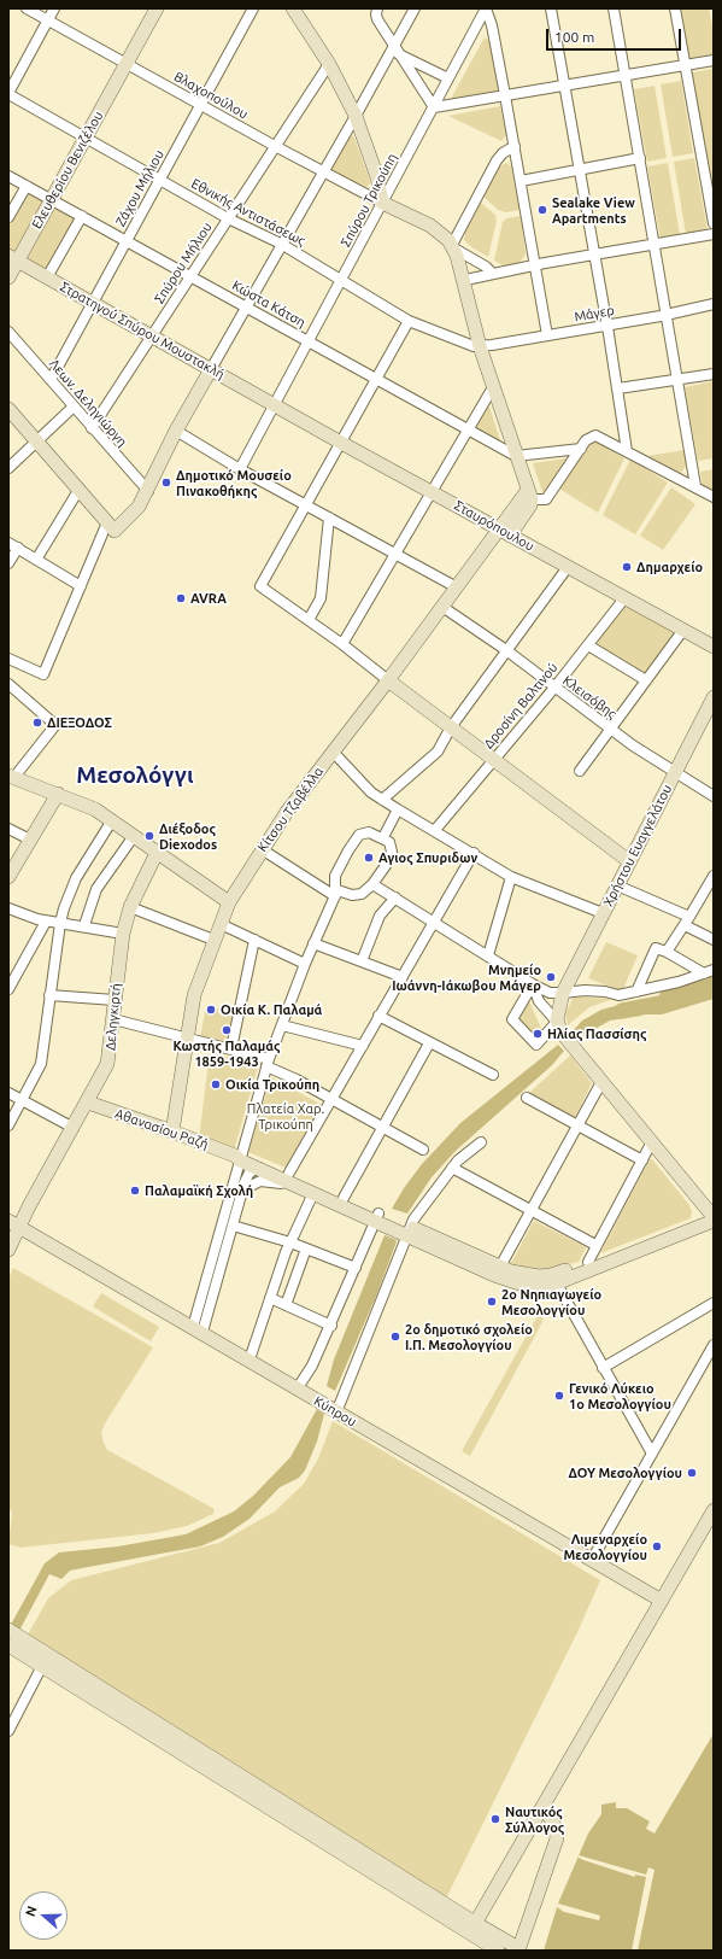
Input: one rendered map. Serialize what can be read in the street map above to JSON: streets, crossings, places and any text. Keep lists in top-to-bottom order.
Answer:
{
  "streets": {
    "street": [
      "Βλαχοπούλου",
      "Ελευθερίου Βενιζέλου",
      "Ζάχου Μήλιου",
      "Σπύρου Τρικούπη",
      "Εθνικής Αντιστάσεως",
      "Σπύρου Μήλιου",
      "Κώστα Κάτση",
      "Μάγερ",
      "Στρατηγού Σπύρου Μουστακλή",
      "Λεων. Δεληγιώργη",
      "Σταυρόπουλου",
      "Κλεισόβης",
      "Δροσίνη Βαλτινού",
      "Κίτσου Τζαβέλλα",
      "Χρήστου Ευαγγελάτου",
      "Δεληγκιρτή",
      "Αθανασίου Ραζή",
      "Κύπρου"
    ]
  },
  "crossings": [
    ["Βλαχοπούλου", "Ελευθερίου Βενιζέλου"],
    ["Βλαχοπούλου", "Ζάχου Μήλιου"],
    ["Βλαχοπούλου", "Σπύρου Τρικούπη"],
    ["Βλαχοπούλου", "Σπύρου Μήλιου"],
    ["Ελευθερίου Βενιζέλου", "Εθνικής Αντιστάσεως"],
    ["Ελευθερίου Βενιζέλου", "Κώστα Κάτση"],
    ["Ελευθερίου Βενιζέλου", "Στρατηγού Σπύρου Μουστακλή"],
    ["Ζάχου Μήλιου", "Εθνικής Αντιστάσεως"],
    ["Ζάχου Μήλιου", "Κώστα Κάτση"],
    ["Ζάχου Μήλιου", "Στρατηγού Σπύρου Μουστακλή"],
    ["Ζάχου Μήλιου", "Λεων. Δεληγιώργη"],
    ["Σπύρου Τρικούπη", "Εθνικής Αντιστάσεως"],
    ["Σπύρου Τρικούπη", "Κώστα Κάτση"],
    ["Σπύρου Τρικούπη", "Στρατηγού Σπύρου Μουστακλή"],
    ["Σπύρου Τρικούπη", "Σταυρόπουλου"],
    ["Εθνικής Αντιστάσεως", "Σπύρου Μήλιου"],
    ["Εθνικής Αντιστάσεως", "Μάγερ"],
    ["Σπύρου Μήλιου", "Κώστα Κάτση"],
    ["Σπύρου Μήλιου", "Στρατηγού Σπύρου Μουστακλή"],
    ["Σπύρου Μήλιου", "Λεων. Δεληγιώργη"],
    ["Στρατηγού Σπύρου Μουστακλή", "Σταυρόπουλου"],
    ["Σταυρόπουλου", "Δροσίνη Βαλτινού"],
    ["Σταυρόπουλου", "Κίτσου Τζαβέλλα"],
    ["Κλεισόβης", "Δροσίνη Βαλτινού"],
    ["Κλεισόβης", "Κίτσου Τζαβέλλα"],
    ["Κλεισόβης", "Χρήστου Ευαγγελάτου"],
    ["Κίτσου Τζαβέλλα", "Αθανασίου Ραζή"],
    ["Δεληγκιρτή", "Αθανασίου Ραζή"],
    ["Δεληγκιρτή", "Κύπρου"]
  ],
  "districts": ["Μεσολόγγι"],
  "parks": ["Πλατεία Χαρ. Τρικούπη"],
  "places": [
    "Sealake View Apartments",
    "Δημοτικό Μουσείο Πινακοθήκης",
    "Δημαρχείο",
    "AVRA",
    "ΔΙΕΞΟΔΟΣ",
    "Διέξοδος Diexodos",
    "Αγιος Σπυριδων",
    "Μνημείο Ιωάννη-Ιάκωβου Μάγερ",
    "Οικία Κ. Παλαμά",
    "Κωστής Παλαμάς 1859-1943",
    "Ηλίας Πασσίσης",
    "Οικία Τρικούπη",
    "Παλαμαϊκή Σχολή",
    "2ο Νηπιαγωγείο Μεσολογγίου",
    "2ο δημοτικό σχολείο Ι.Π. Μεσολογγίου",
    "Γενικό Λύκειο 1ο Μεσολογγίου",
    "ΔΟΥ Μεσολογγίου",
    "Λιμεναρχείο Μεσολογγίου",
    "Ναυτικός Σύλλογος"
  ],
  "scale_bar": "100 m",
  "north": "left"
}
